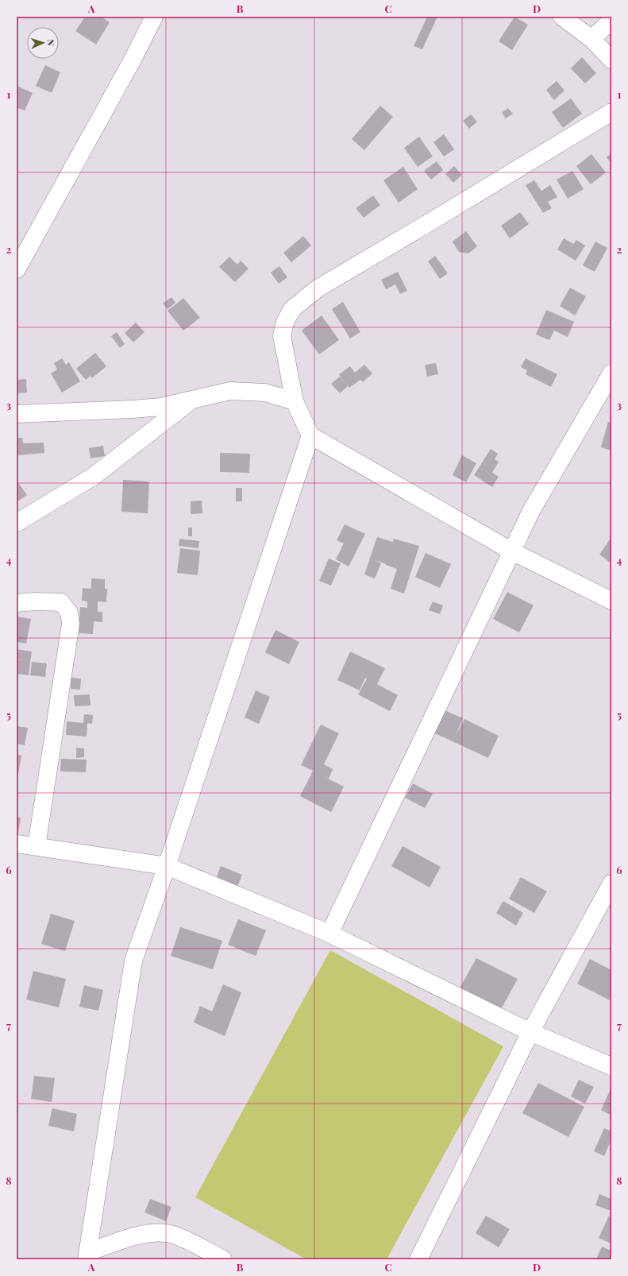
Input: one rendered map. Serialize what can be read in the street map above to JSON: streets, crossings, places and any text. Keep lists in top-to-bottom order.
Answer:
{
  "north": "right",
  "grid": {
    "columns": [
      "A",
      "B",
      "C",
      "D"
    ],
    "rows": [
      "1",
      "2",
      "3",
      "4",
      "5",
      "6",
      "7",
      "8"
    ]
  }
}
